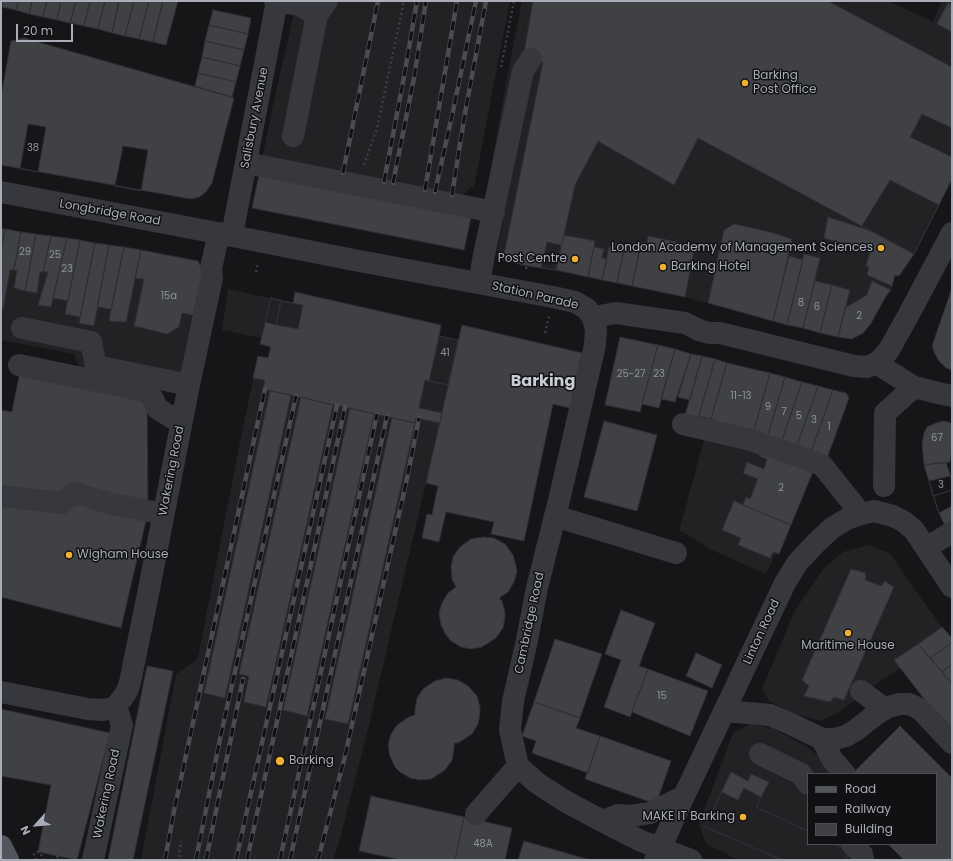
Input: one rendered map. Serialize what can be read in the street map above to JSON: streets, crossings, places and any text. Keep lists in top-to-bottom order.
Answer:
{
  "streets": {
    "street": [
      "Salisbury Avenue",
      "Longbridge Road",
      "Station Parade",
      "Wakering Road",
      "Cambridge Road",
      "Linton Road"
    ]
  },
  "crossings": [
    ["Salisbury Avenue", "Longbridge Road"],
    ["Salisbury Avenue", "Station Parade"],
    ["Salisbury Avenue", "Wakering Road"],
    ["Longbridge Road", "Station Parade"],
    ["Longbridge Road", "Wakering Road"],
    ["Station Parade", "Wakering Road"],
    ["Station Parade", "Cambridge Road"]
  ],
  "districts": ["Barking"],
  "places": [
    "Barking Post Office",
    "London Academy of Management Sciences",
    "Post Centre",
    "Barking Hotel",
    "Wigham House",
    "Maritime House",
    "Barking",
    "MAKE IT Barking"
  ],
  "house_numbers": [
    "38",
    "29",
    "25",
    "23",
    "15a",
    "8",
    "6",
    "2",
    "41",
    "25-27",
    "23",
    "11-13",
    "9",
    "7",
    "5",
    "3",
    "1",
    "67",
    "3",
    "2",
    "15",
    "48A"
  ],
  "legend": ["Road", "Railway", "Building"],
  "scale_bar": "20 m",
  "north": "bottom left"
}
